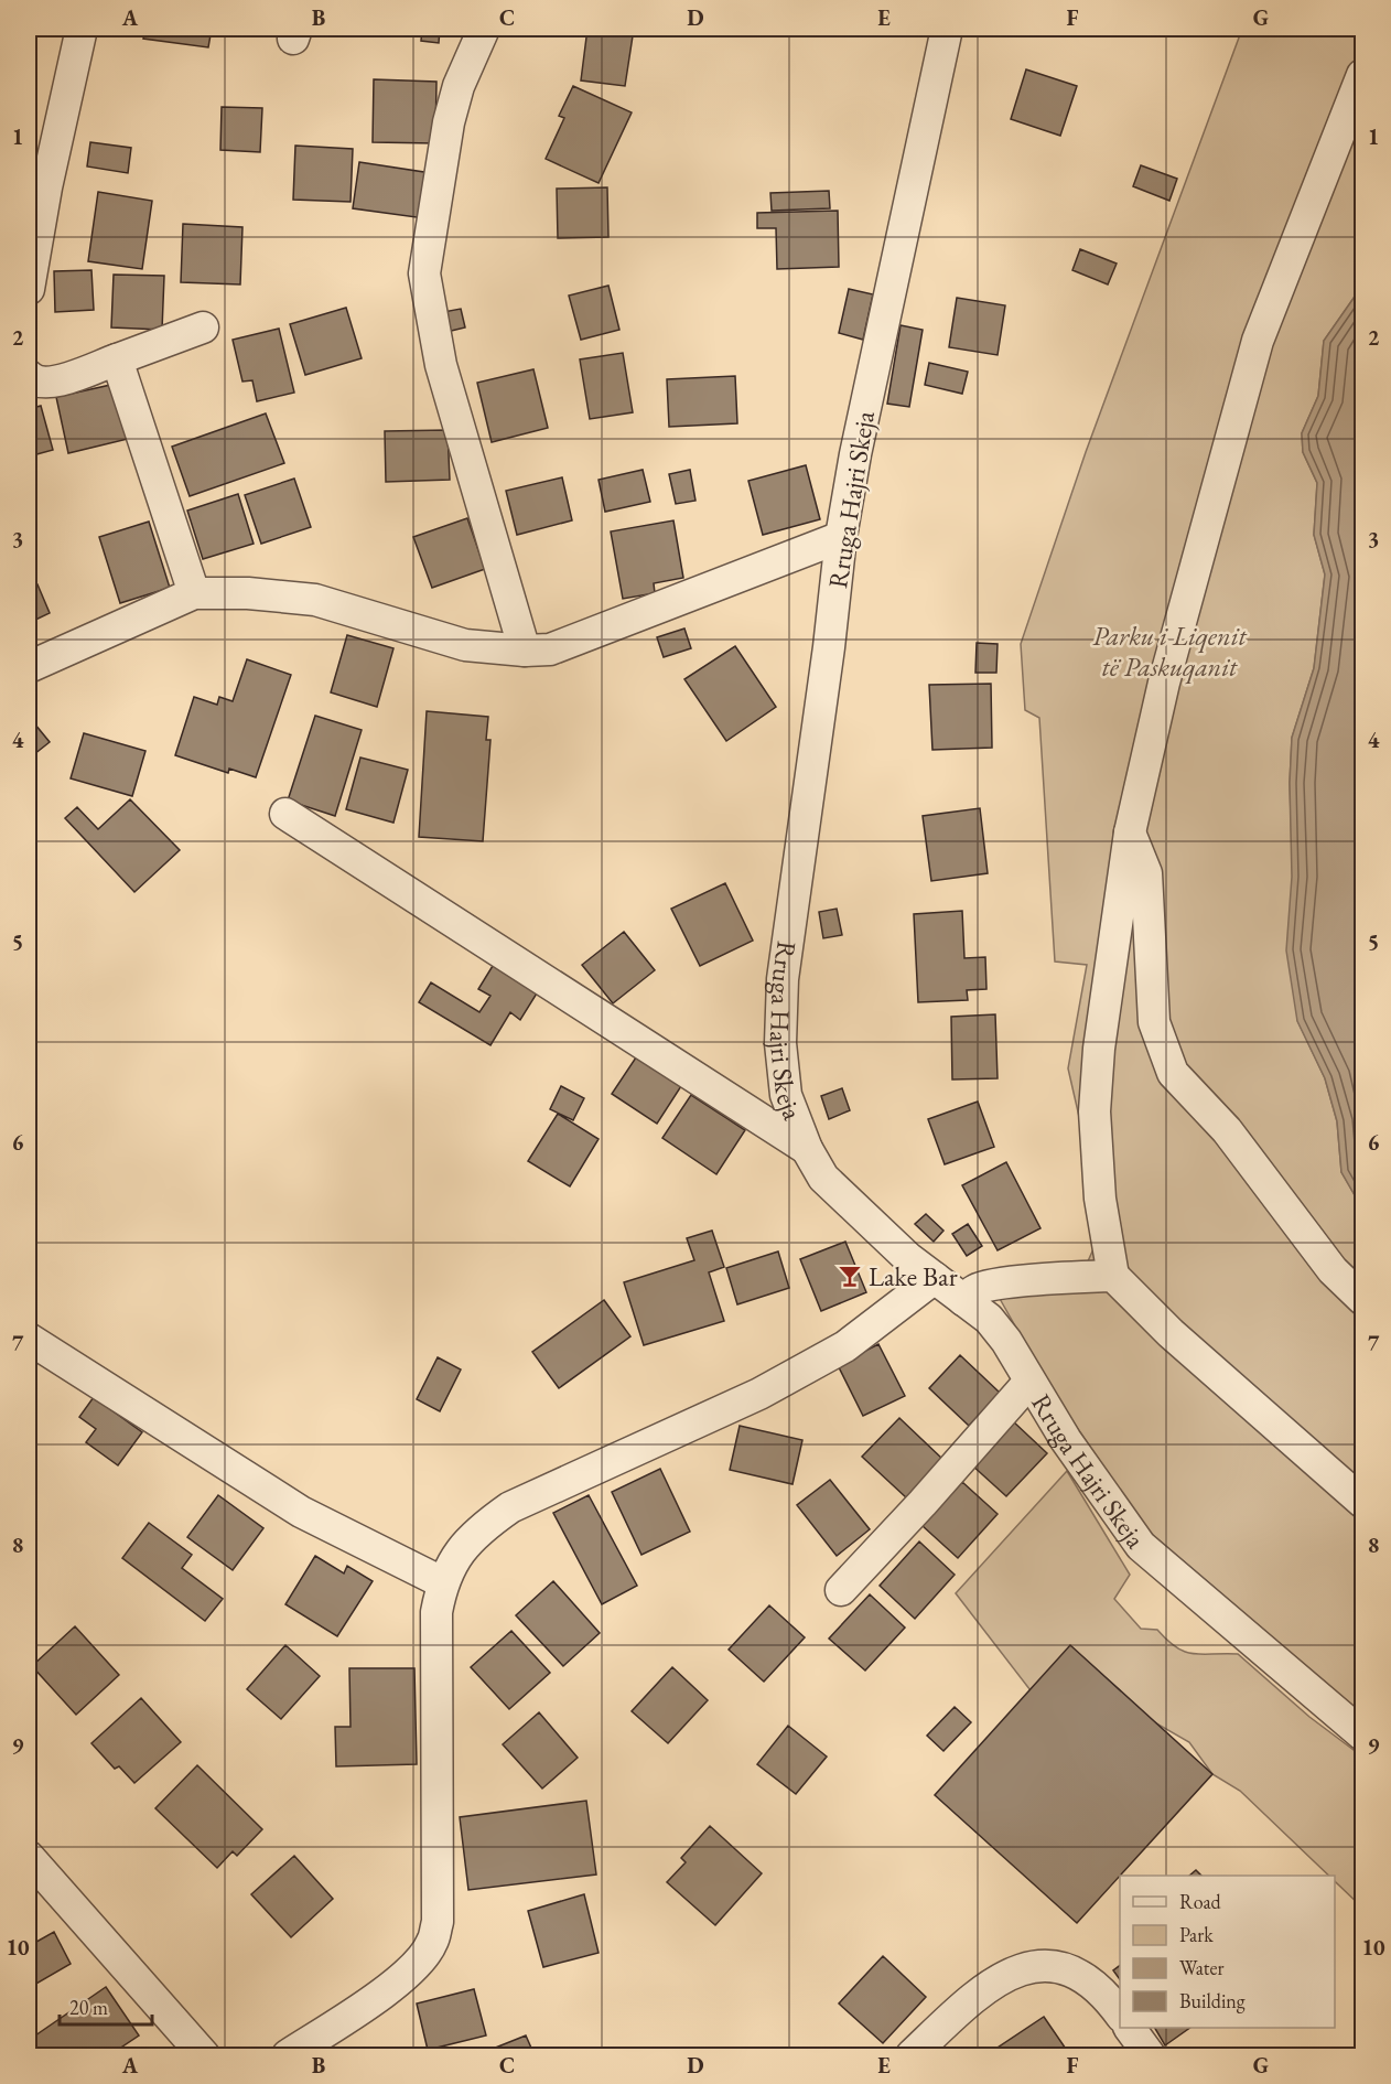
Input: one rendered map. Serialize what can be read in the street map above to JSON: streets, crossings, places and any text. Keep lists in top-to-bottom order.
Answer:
{
  "streets": {
    "street": ["Rruga Hajri Skeja"]
  },
  "parks": ["Parku i Liqenit të Paskuqanit"],
  "places": {
    "bar": ["Lake Bar"]
  },
  "legend": [
    "Road",
    "Park",
    "Water",
    "Building"
  ],
  "scale_bar": "20 m",
  "grid": {
    "columns": [
      "A",
      "B",
      "C",
      "D",
      "E",
      "F",
      "G"
    ],
    "rows": [
      "1",
      "2",
      "3",
      "4",
      "5",
      "6",
      "7",
      "8",
      "9",
      "10"
    ]
  }
}
